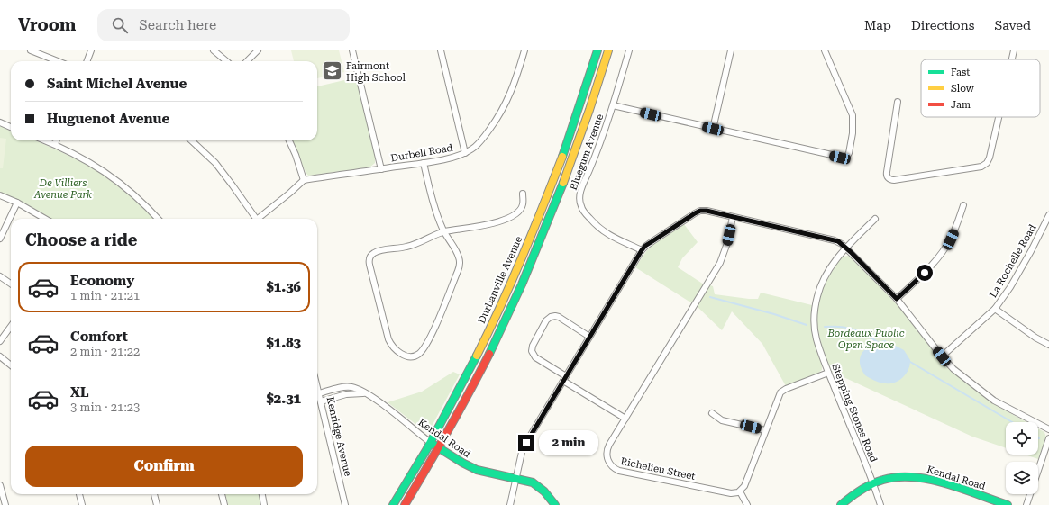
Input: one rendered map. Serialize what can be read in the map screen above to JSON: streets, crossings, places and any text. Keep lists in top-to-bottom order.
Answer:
{
  "streets": {
    "main road": ["Durbanville Avenue", "Kendal Road"],
    "street": [
      "Bluegum Avenue",
      "Durbell Road",
      "La Rochelle Road",
      "Stepping Stones Road",
      "Kenridge Avenue",
      "Richelieu Street"
    ]
  },
  "crossings": [
    ["Durbanville Avenue", "Kendal Road"],
    ["Stepping Stones Road", "Kendal Road"],
    ["Kenridge Avenue", "Kendal Road"]
  ],
  "parks": ["De Villiers Avenue Park", "Bordeaux Public Open Space"],
  "places": {
    "school or university": ["Fairmont High School"]
  },
  "legend": ["Fast", "Slow", "Jam"],
  "page": {
    "header": "Vroom",
    "search": "Search here",
    "nav": ["Map", "Directions", "Saved"],
    "banner": ["Saint Michel Avenue", "Huguenot Avenue"],
    "heading": "Choose a ride",
    "list": [
      {
        "name": "Economy",
        "note": "1 min · 21:21",
        "value": "$1.36"
      },
      {
        "name": "Comfort",
        "note": "2 min · 21:22",
        "value": "$1.83"
      },
      {
        "name": "XL",
        "note": "3 min · 21:23",
        "value": "$2.31"
      }
    ],
    "bubble": "2 min",
    "buttons": "Confirm"
  }
}
